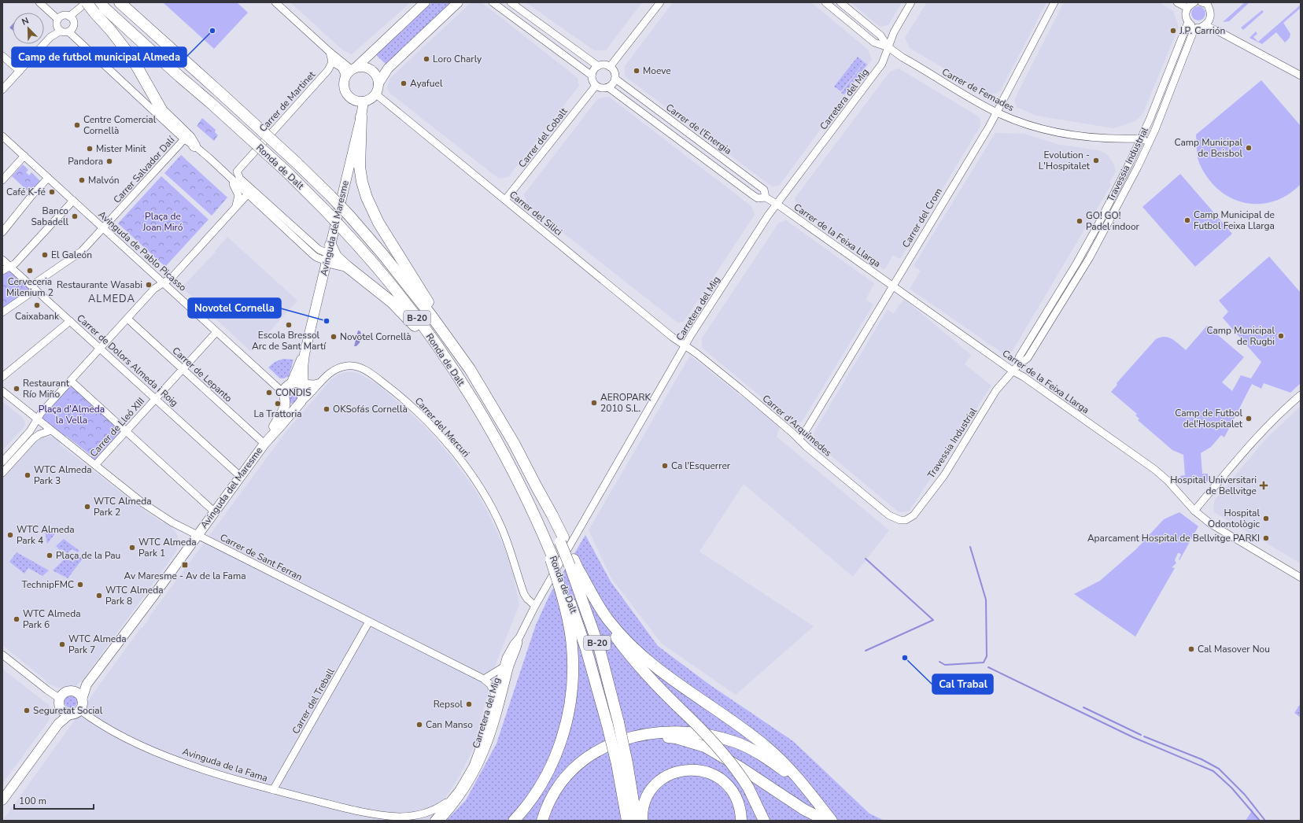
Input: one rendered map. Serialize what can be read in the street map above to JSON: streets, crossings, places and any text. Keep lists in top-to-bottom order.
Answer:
{
  "streets": {
    "highway": ["Ronda de Dalt", "B-20"],
    "main road": ["Avinguda del Maresme"],
    "street": [
      "Carrer de Femades",
      "Carretera del Mig",
      "Carrer de Martinet",
      "Carrer de l'Energia",
      "Carrer del Cobalt",
      "Travessia Industrial",
      "Carrer Salvador Dalí",
      "Carrer del Silici",
      "Carrer del Crom",
      "Carrer de la Feixa Llarga",
      "Avinguda de Pablo Picasso",
      "Carrer de Dolors Almeda i Roig",
      "Carrer de Lepanto",
      "Carrer d'Arquímedes",
      "Carrer de Lleó XIII",
      "Carrer del Mercuri",
      "Carrer de Sant Ferran",
      "Carrer del Treball",
      "Avinguda de la Fama"
    ]
  },
  "crossings": [
    ["Carrer de Femades", "Carretera del Mig"],
    ["Carrer de Femades", "Travessia Industrial"],
    ["Carrer de Femades", "Carrer del Crom"],
    ["Carretera del Mig", "Carrer del Silici"],
    ["Carretera del Mig", "Carrer de la Feixa Llarga"],
    ["Carretera del Mig", "Carrer d'Arquímedes"],
    ["Carretera del Mig", "Carrer del Mercuri"],
    ["Carretera del Mig", "Carrer de Sant Ferran"],
    ["Carrer de l'Energia", "Carrer del Cobalt"],
    ["Carrer del Cobalt", "Carrer del Silici"],
    ["Travessia Industrial", "Carrer de la Feixa Llarga"],
    ["Travessia Industrial", "Carrer d'Arquímedes"],
    ["Ronda de Dalt", "B-20"],
    ["Carrer Salvador Dalí", "Avinguda de Pablo Picasso"],
    ["Carrer Salvador Dalí", "Carrer de Dolors Almeda i Roig"],
    ["Carrer del Silici", "Avinguda del Maresme"],
    ["Carrer del Silici", "Carrer d'Arquímedes"],
    ["Carrer del Crom", "Carrer de la Feixa Llarga"],
    ["Carrer del Crom", "Carrer d'Arquímedes"],
    ["Avinguda del Maresme", "Carrer de Dolors Almeda i Roig"],
    ["Avinguda del Maresme", "Carrer de Lepanto"],
    ["Avinguda del Maresme", "Carrer de Sant Ferran"],
    ["Avinguda del Maresme", "Avinguda de la Fama"],
    ["Avinguda de Pablo Picasso", "Carrer de Lleó XIII"],
    ["Avinguda de Pablo Picasso", "Carrer del Mercuri"],
    ["Carrer de Dolors Almeda i Roig", "Carrer de Lleó XIII"],
    ["Carrer de Lepanto", "Carrer de Lleó XIII"],
    ["Carrer de Lleó XIII", "Carrer de Sant Ferran"],
    ["Carrer de Sant Ferran", "Carrer del Treball"],
    ["Carrer del Treball", "Avinguda de la Fama"]
  ],
  "districts": ["ALMEDA"],
  "parks": ["Plaça de Joan Miró", "Plaça d'Almeda la Vella"],
  "places": {
    "other": [
      "Camp de futbol municipal Almeda",
      "J.P. Carrión",
      "Loro Charly",
      "Moeve",
      "Ayafuel",
      "Centre Comercial Cornellà",
      "Camp Municipal de Beisbol",
      "Mister Minit",
      "Evolution - L'Hospitalet",
      "Pandora",
      "Malvón",
      "Café K-fé",
      "Banco Sabadell",
      "Camp Municipal de Futbol Feixa Llarga",
      "GO! GO! Padel indoor",
      "El Galeón",
      "Cerveceria Milenium 2",
      "Restaurante Wasabi",
      "Caixabank",
      "Novotel Cornella",
      "Escola Bressol Arc de Sant Martí",
      "Camp Municipal de Rugbi",
      "Novotel Cornellà",
      "Restaurant Río Miño",
      "CONDIS",
      "AEROPARK 2010 S.L.",
      "La Trattoria",
      "OKSofás Cornellà",
      "Camp de Futbol del'Hospitalet",
      "Ca l'Esquerrer",
      "WTC Almeda Park 3",
      "WTC Almeda Park 2",
      "Hospital Odontològic",
      "WTC Almeda Park 4",
      "Aparcament Hospital de Bellvitge PARKI",
      "WTC Almeda Park 1",
      "Plaça de la Pau",
      "TechnipFMC",
      "WTC Almeda Park 8",
      "WTC Almeda Park 6",
      "WTC Almeda Park 7",
      "Cal Masover Nou",
      "Cal Trabal",
      "Repsol",
      "Seguretat Social",
      "Can Manso"
    ],
    "health": ["Hospital Universitari de Bellvitge"],
    "transit": ["Av Maresme - Av de la Fama"]
  },
  "scale_bar": "100 m",
  "north": "top left"
}
